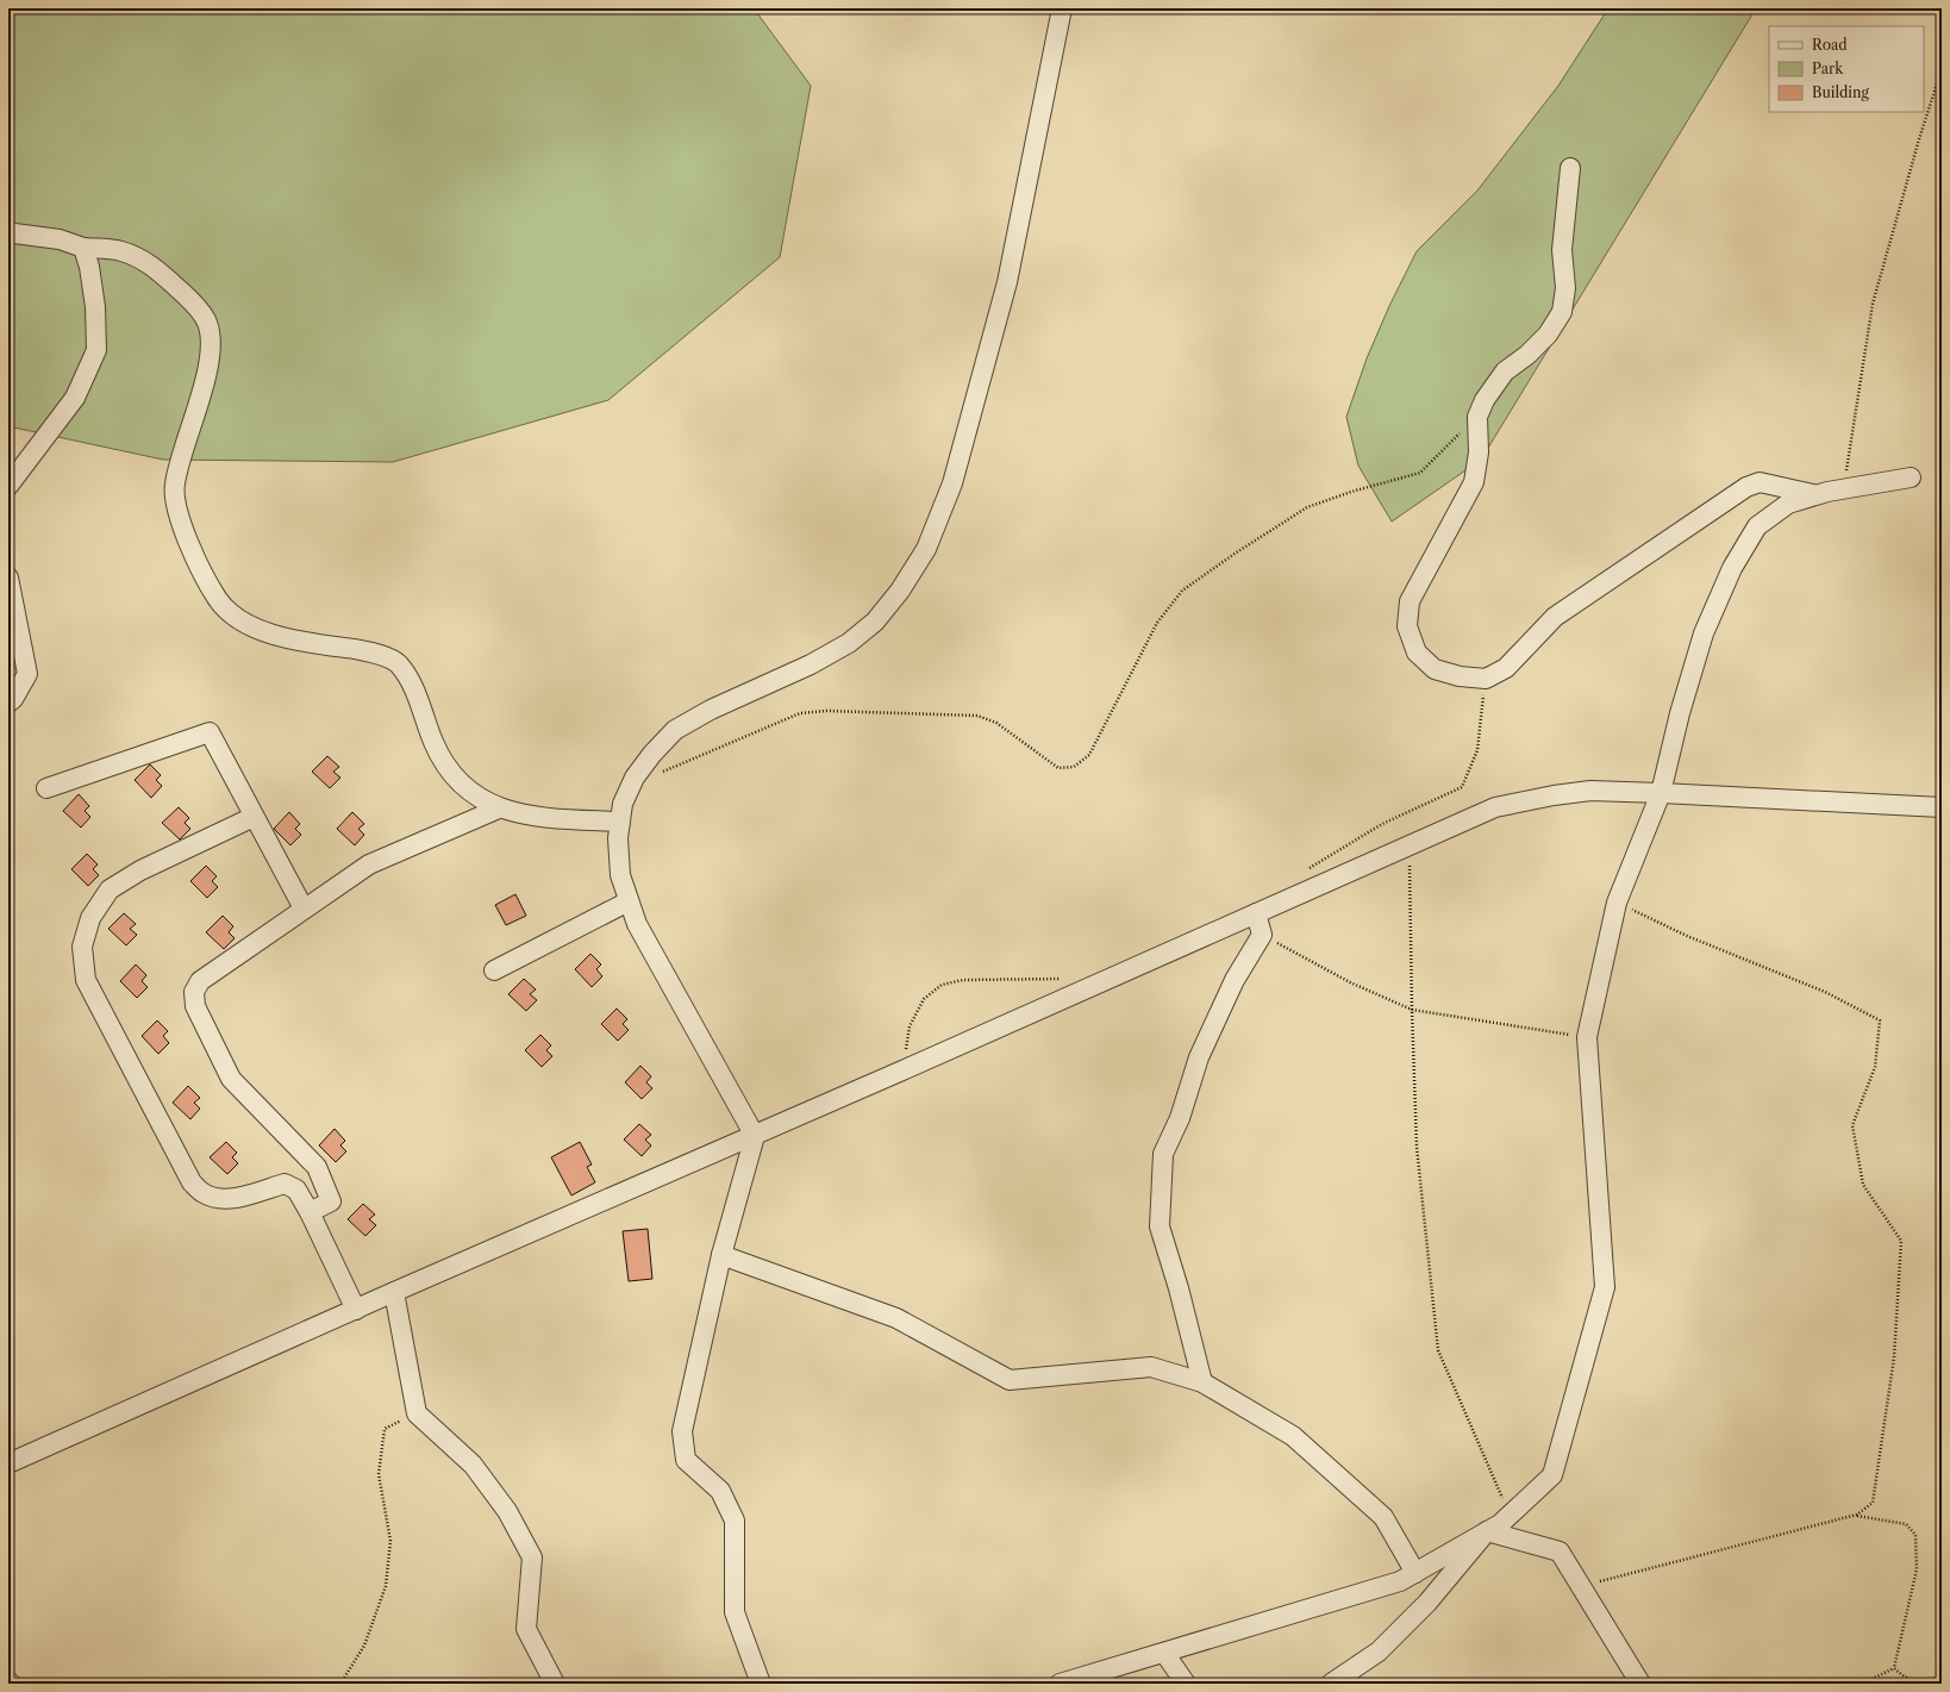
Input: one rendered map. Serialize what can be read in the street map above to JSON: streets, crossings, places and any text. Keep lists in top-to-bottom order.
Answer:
{
  "legend": ["Road", "Park", "Building"]
}
